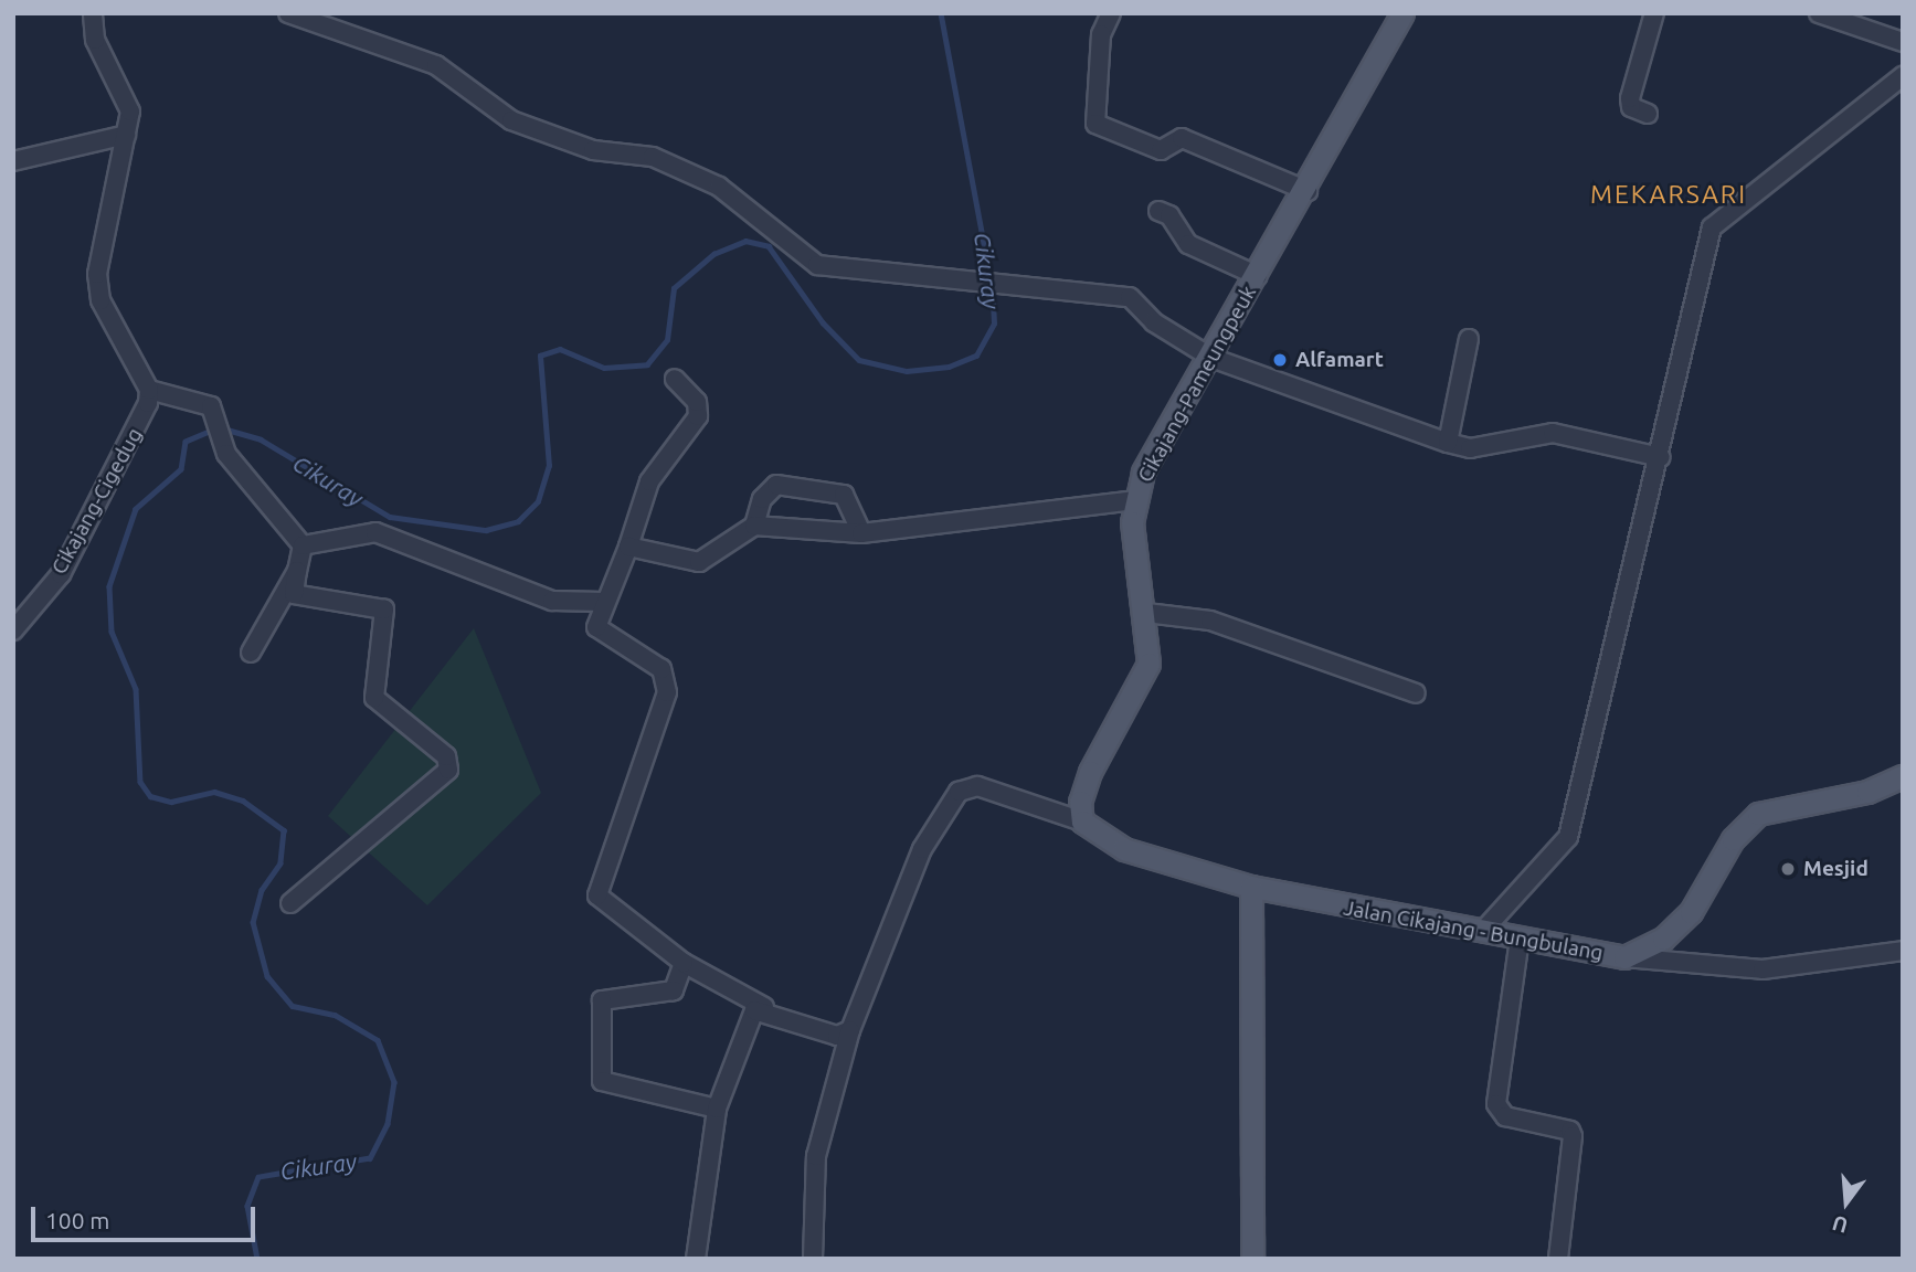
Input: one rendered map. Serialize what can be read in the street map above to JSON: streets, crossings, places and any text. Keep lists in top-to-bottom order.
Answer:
{
  "streets": {
    "main road": ["Cikajang-Pameungpeuk", "Jalan Cikajang - Bungbulang"],
    "street": ["Cikajang-Cigedug"]
  },
  "districts": ["MEKARSARI"],
  "water": ["Cikuray"],
  "places": ["Alfamart", "Mesjid"],
  "scale_bar": "100 m",
  "north": "bottom"
}
